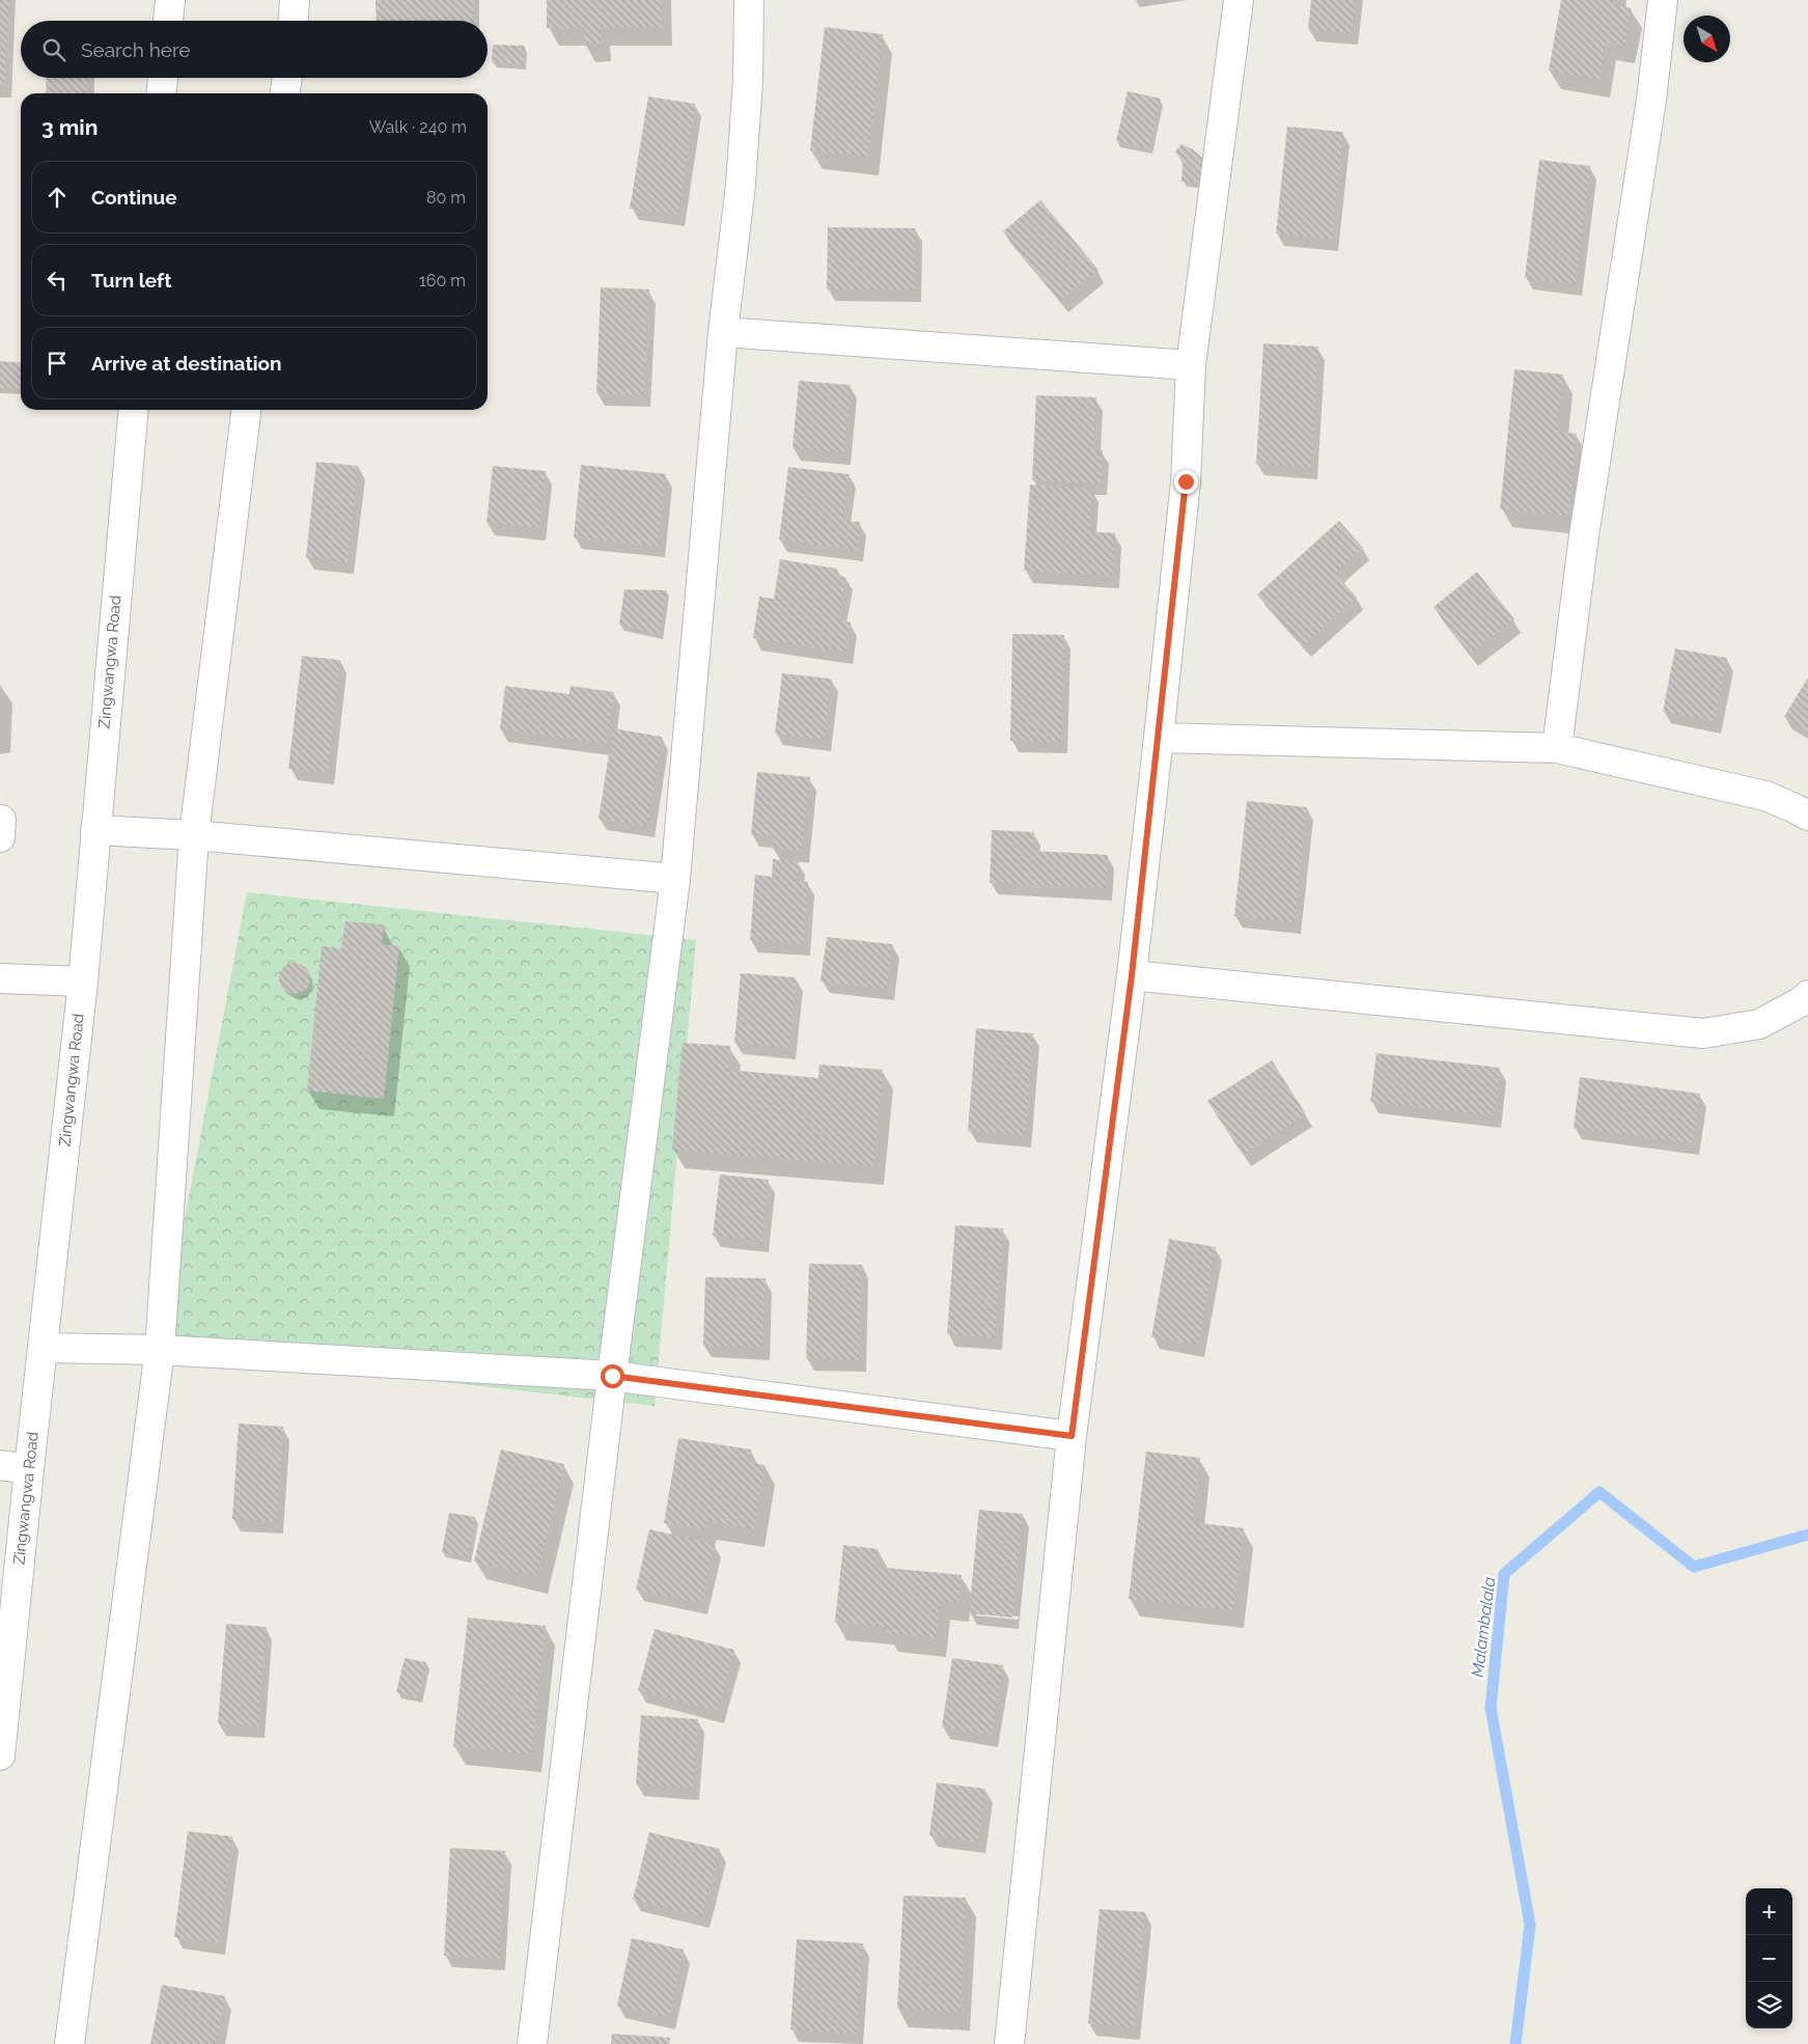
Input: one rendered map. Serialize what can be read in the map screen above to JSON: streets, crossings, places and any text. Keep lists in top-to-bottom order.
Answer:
{
  "streets": {
    "street": ["Zingwangwa Road"]
  },
  "water": ["Malambalala"],
  "north": "bottom right",
  "page": {
    "search": "Search here",
    "heading": ["3 min", "Walk · 240 m"],
    "list": [
      ["Continue", "80 m"],
      ["Turn left", "160 m"],
      "Arrive at destination"
    ],
    "map_buttons": ["+", "−"]
  }
}
